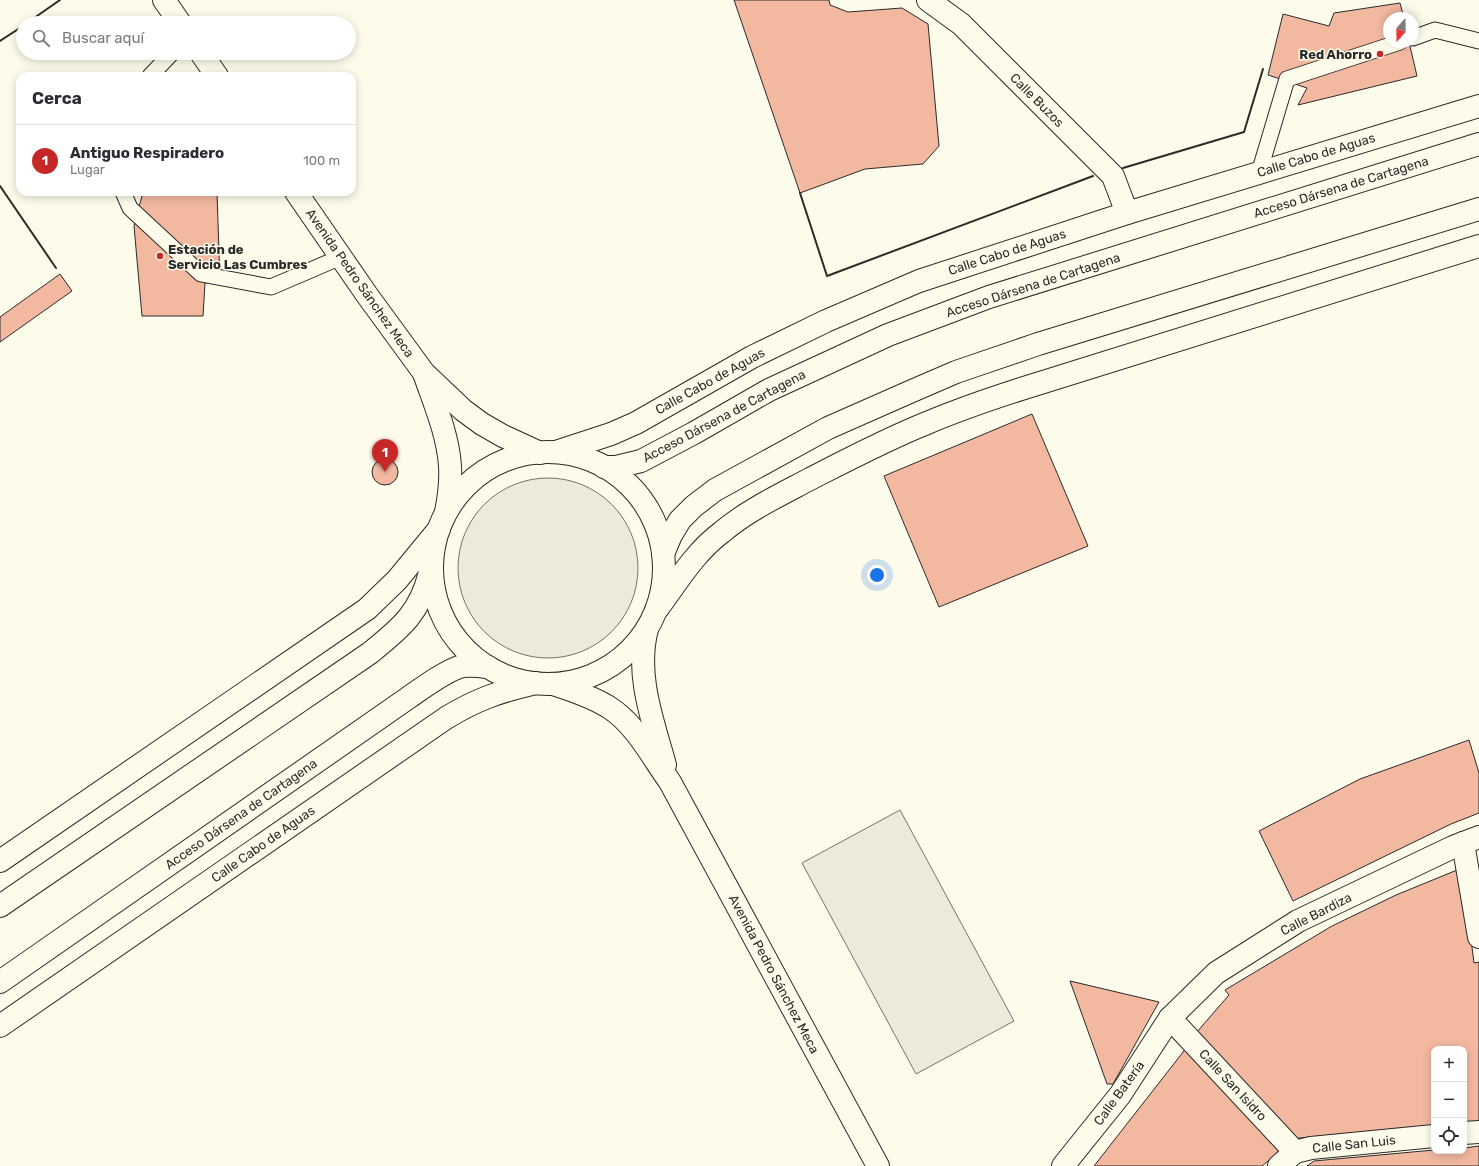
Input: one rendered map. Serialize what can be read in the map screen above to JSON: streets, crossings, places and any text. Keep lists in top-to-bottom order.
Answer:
{
  "streets": {
    "main road": [
      "Calle Buzos",
      "Calle Cabo de Aguas",
      "Acceso Dársena de Cartagena",
      "Avenida Pedro Sánchez Meca",
      "Calle Bardiza",
      "Calle San Isidro",
      "Calle Batería",
      "Calle San Luis"
    ]
  },
  "crossings": [
    ["Calle Buzos", "Calle Cabo de Aguas"],
    ["Calle Cabo de Aguas", "Avenida Pedro Sánchez Meca"],
    ["Calle Bardiza", "Calle San Isidro"],
    ["Calle Bardiza", "Calle Batería"],
    ["Calle San Isidro", "Calle Batería"],
    ["Calle San Isidro", "Calle San Luis"]
  ],
  "places": ["Red Ahorro", "Estación de Servicio Las Cumbres"],
  "north": "bottom",
  "page": {
    "search": "Buscar aquí",
    "heading": "Cerca",
    "list": [
      {
        "mark": "1",
        "name": "Antiguo Respiradero",
        "note": "Lugar",
        "value": "100 m"
      }
    ],
    "pins": "1",
    "map_buttons": ["+", "−"]
  }
}
